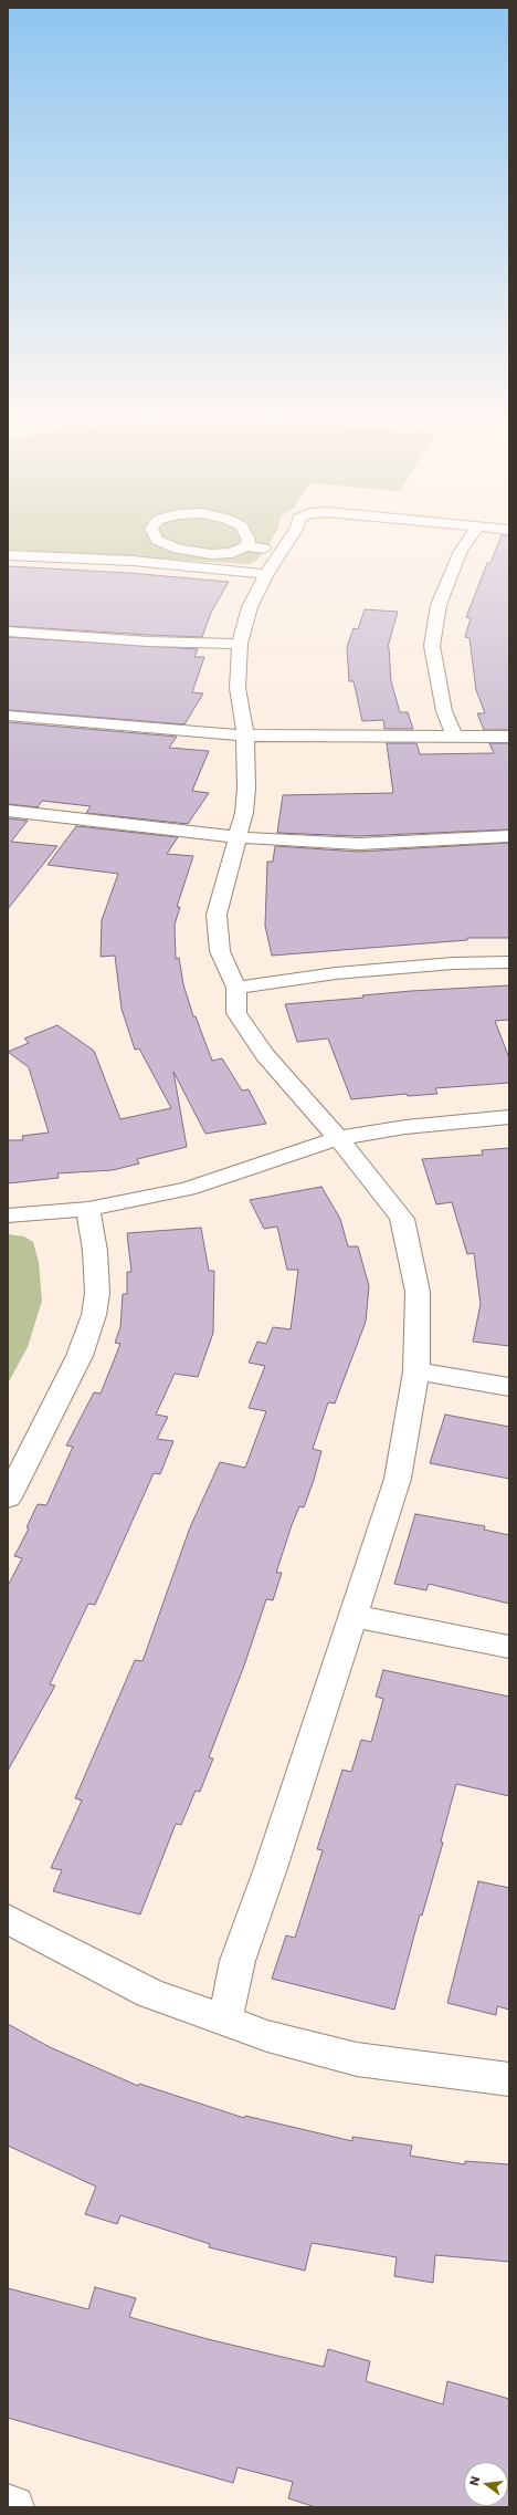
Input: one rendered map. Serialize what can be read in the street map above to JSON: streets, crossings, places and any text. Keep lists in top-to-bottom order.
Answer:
{
  "north": "left"
}
